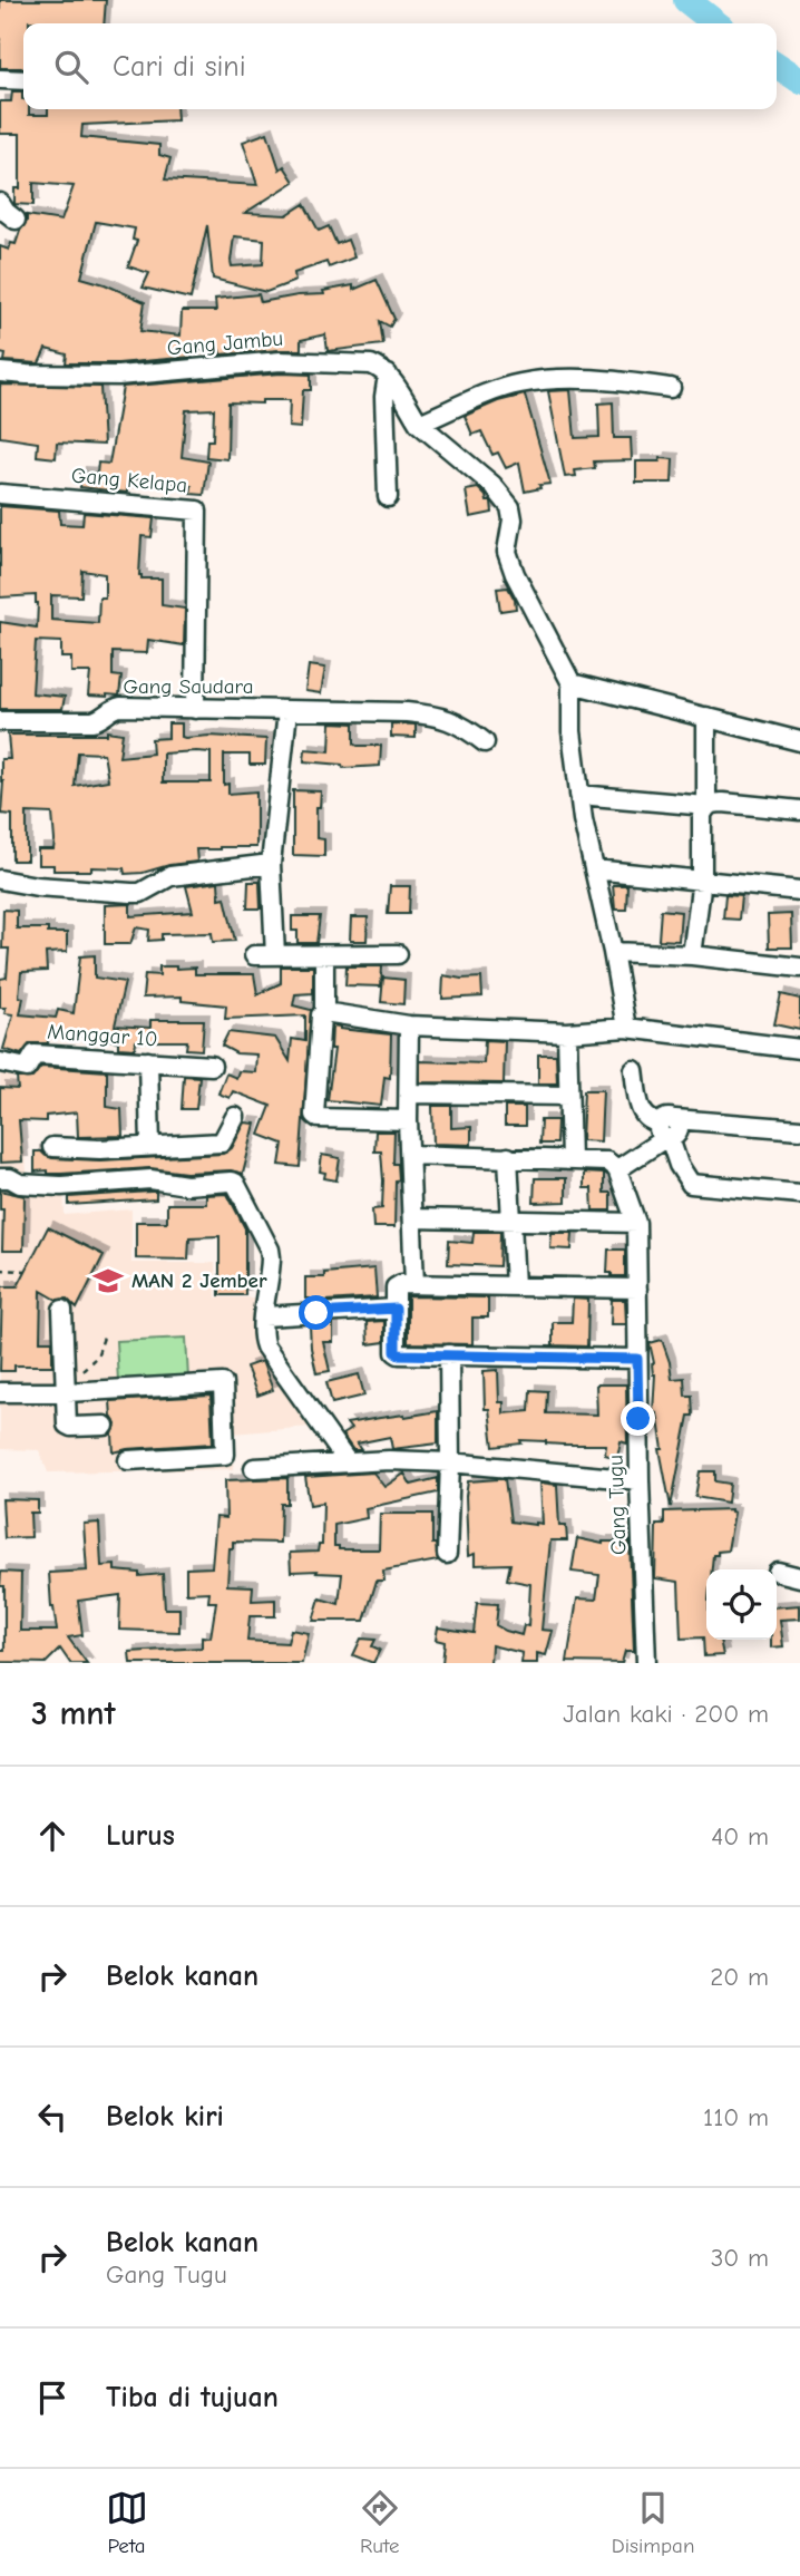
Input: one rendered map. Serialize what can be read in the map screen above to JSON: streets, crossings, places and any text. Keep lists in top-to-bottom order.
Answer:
{
  "streets": {
    "street": [
      "Gang Jambu",
      "Gang Kelapa",
      "Gang Saudara",
      "Manggar 10",
      "Gang Tugu"
    ]
  },
  "crossings": [
    ["Gang Kelapa", "Gang Saudara"]
  ],
  "places": {
    "school or university": ["MAN 2 Jember"]
  },
  "page": {
    "search": "Cari di sini",
    "heading": ["3 mnt", "Jalan kaki · 200 m"],
    "list": [
      ["Lurus", "40 m"],
      ["Belok kanan", "20 m"],
      ["Belok kiri", "110 m"],
      ["Belok kanan", "Gang Tugu", "30 m"],
      "Tiba di tujuan"
    ],
    "nav": ["Peta", "Rute", "Disimpan"]
  }
}
